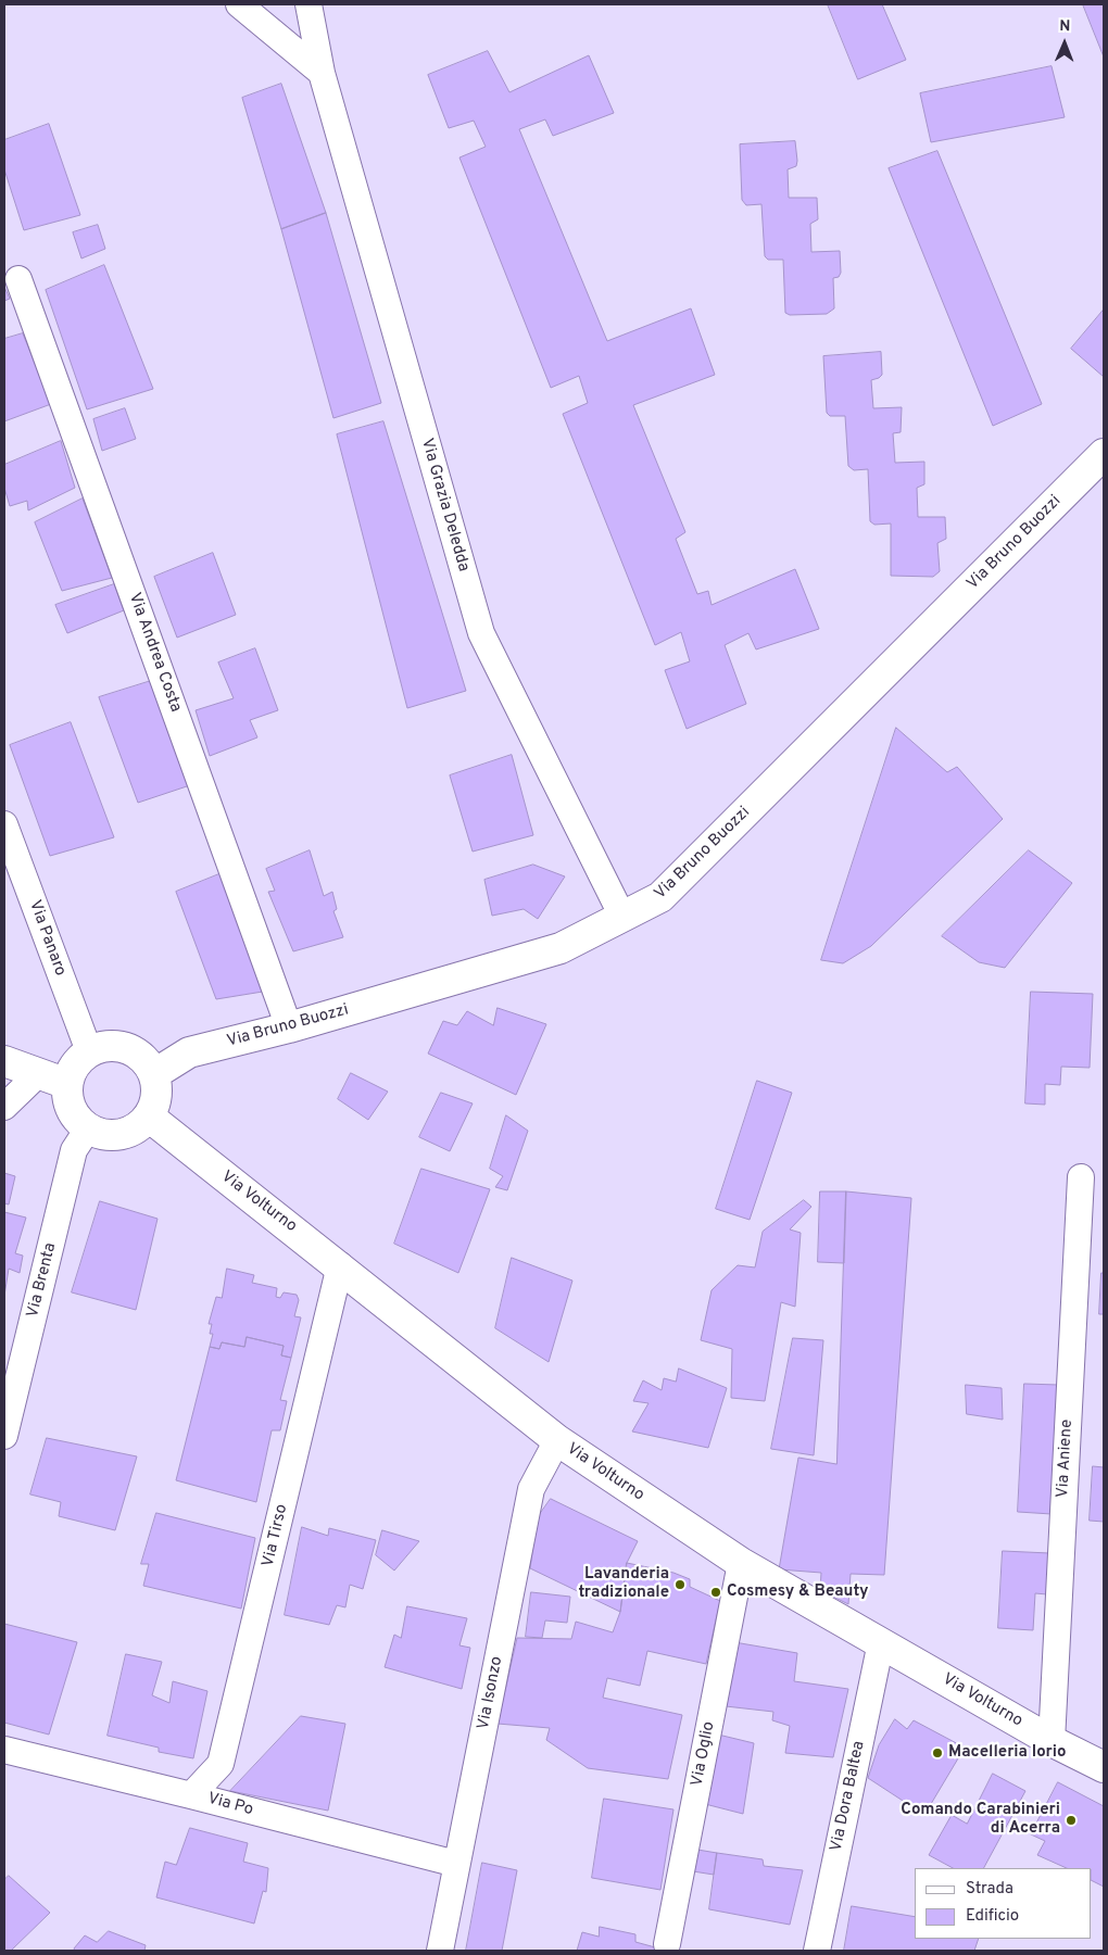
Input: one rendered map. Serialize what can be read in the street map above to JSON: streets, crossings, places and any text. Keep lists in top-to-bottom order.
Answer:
{
  "streets": {
    "street": [
      "Via Grazia Deledda",
      "Via Bruno Buozzi",
      "Via Andrea Costa",
      "Via Panaro",
      "Via Volturno",
      "Via Brenta",
      "Via Aniene",
      "Via Tirso",
      "Via Isonzo",
      "Via Oglio",
      "Via Dora Baltea",
      "Via Po"
    ]
  },
  "crossings": [
    ["Via Grazia Deledda", "Via Bruno Buozzi"],
    ["Via Bruno Buozzi", "Via Andrea Costa"],
    ["Via Bruno Buozzi", "Via Panaro"],
    ["Via Bruno Buozzi", "Via Volturno"],
    ["Via Bruno Buozzi", "Via Brenta"],
    ["Via Panaro", "Via Volturno"],
    ["Via Panaro", "Via Brenta"],
    ["Via Volturno", "Via Brenta"],
    ["Via Volturno", "Via Aniene"],
    ["Via Volturno", "Via Tirso"],
    ["Via Volturno", "Via Isonzo"],
    ["Via Volturno", "Via Oglio"],
    ["Via Volturno", "Via Dora Baltea"],
    ["Via Tirso", "Via Po"],
    ["Via Isonzo", "Via Po"]
  ],
  "places": [
    "Lavanderia tradizionale",
    "Cosmesy & Beauty",
    "Macelleria Iorio",
    "Comando Carabinieri di Acerra"
  ],
  "legend": ["Strada", "Edificio"],
  "north": "top"
}
